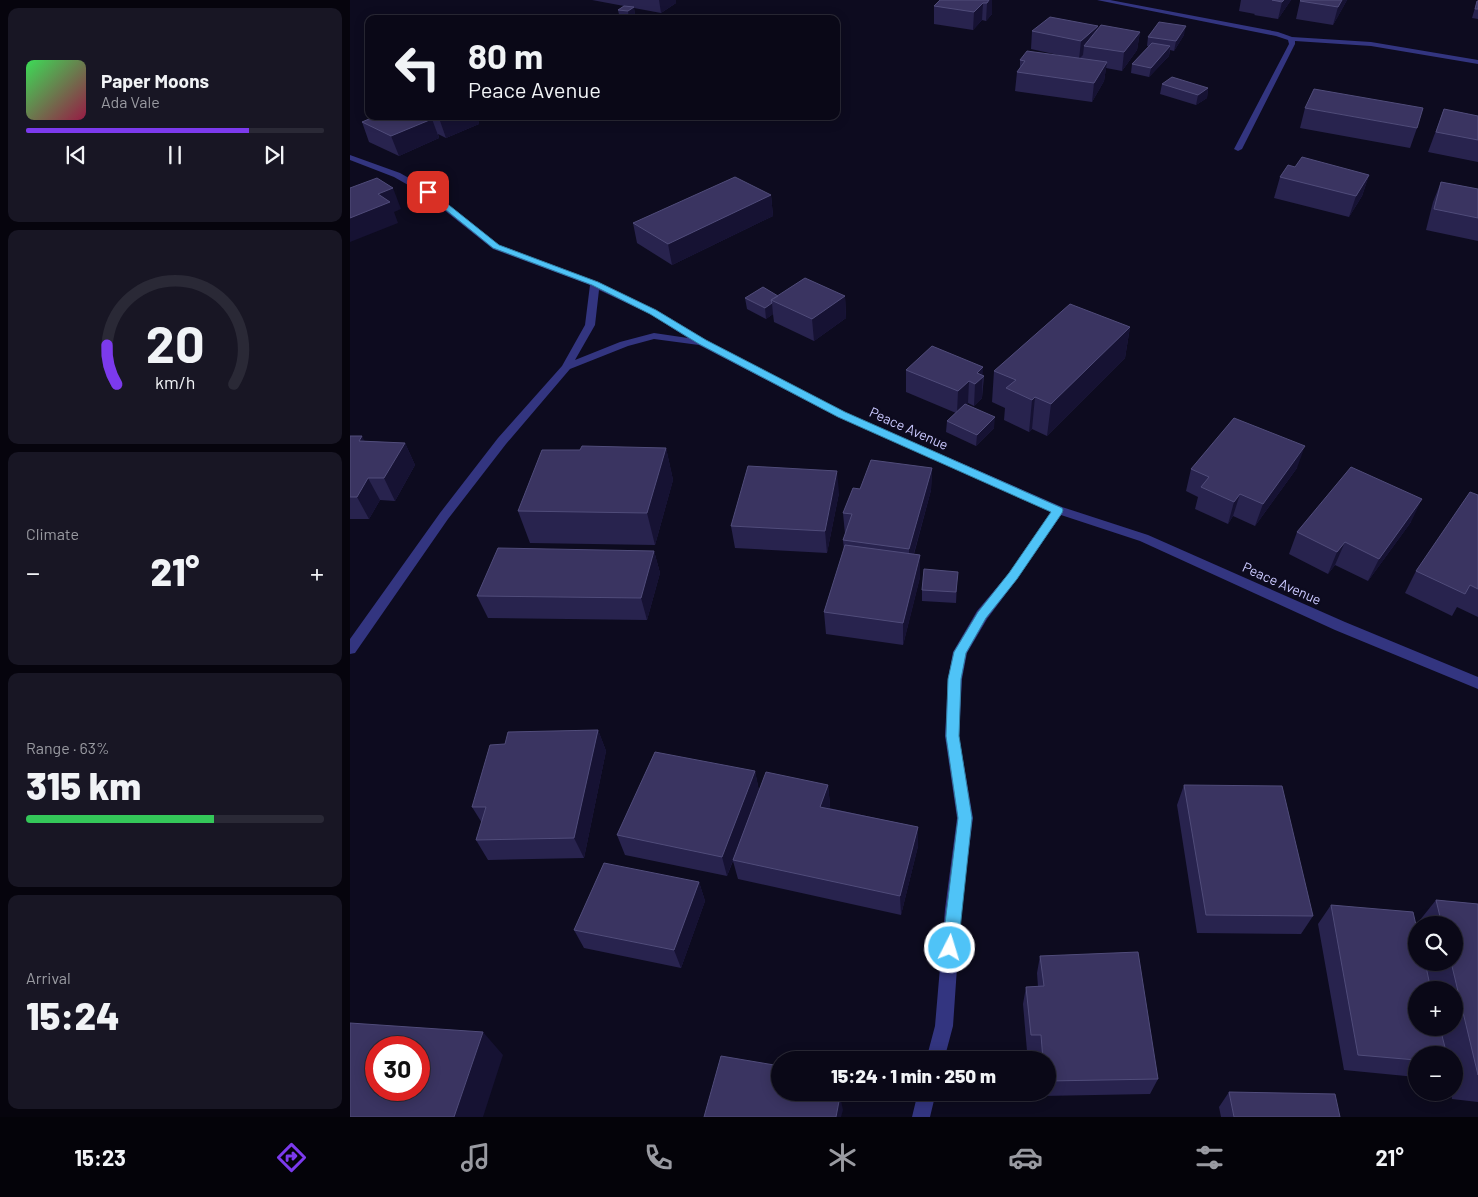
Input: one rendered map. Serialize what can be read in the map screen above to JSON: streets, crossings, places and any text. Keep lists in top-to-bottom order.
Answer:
{
  "streets": {
    "street": ["Peace Avenue"]
  },
  "page": {
    "turn": ["80 m", "Peace Avenue"],
    "song": ["Paper Moons", "Ada Vale"],
    "tile": [
      "Climate",
      ["Range · 63%", "315 km"],
      ["Arrival", "15:24"]
    ],
    "heat": ["−", "21°", "+"],
    "map_buttons": ["+", "−"],
    "limit": "30",
    "trip": "15:24 · 1 min · 250 m",
    "tabs": ["15:23", "21°"],
    "gauge": ["20", "km/h"]
  }
}
